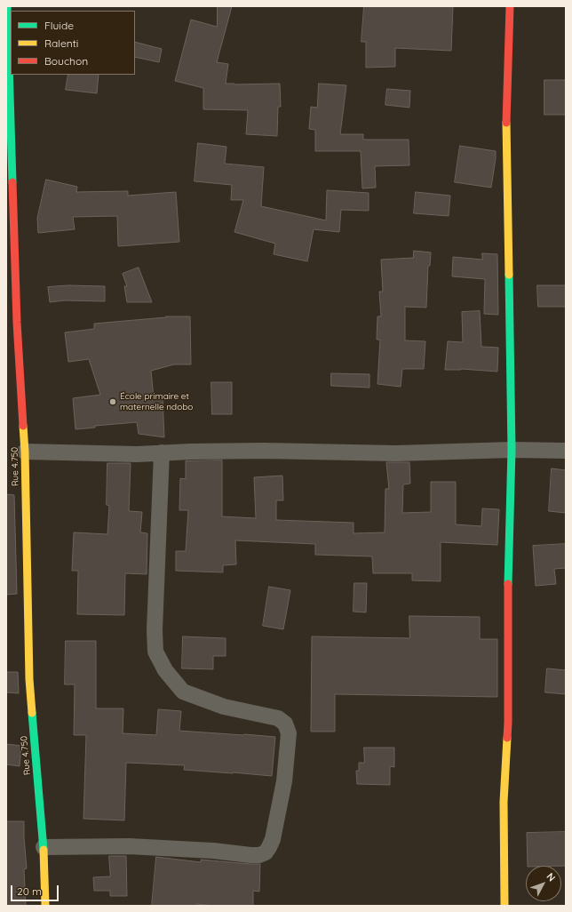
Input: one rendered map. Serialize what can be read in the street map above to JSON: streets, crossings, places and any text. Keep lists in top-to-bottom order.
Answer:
{
  "streets": {
    "street": ["Rue 4.750"]
  },
  "places": ["École primaire et maternelle ndobo"],
  "legend": ["Fluide", "Ralenti", "Bouchon"],
  "scale_bar": "20 m",
  "north": "top right"
}
